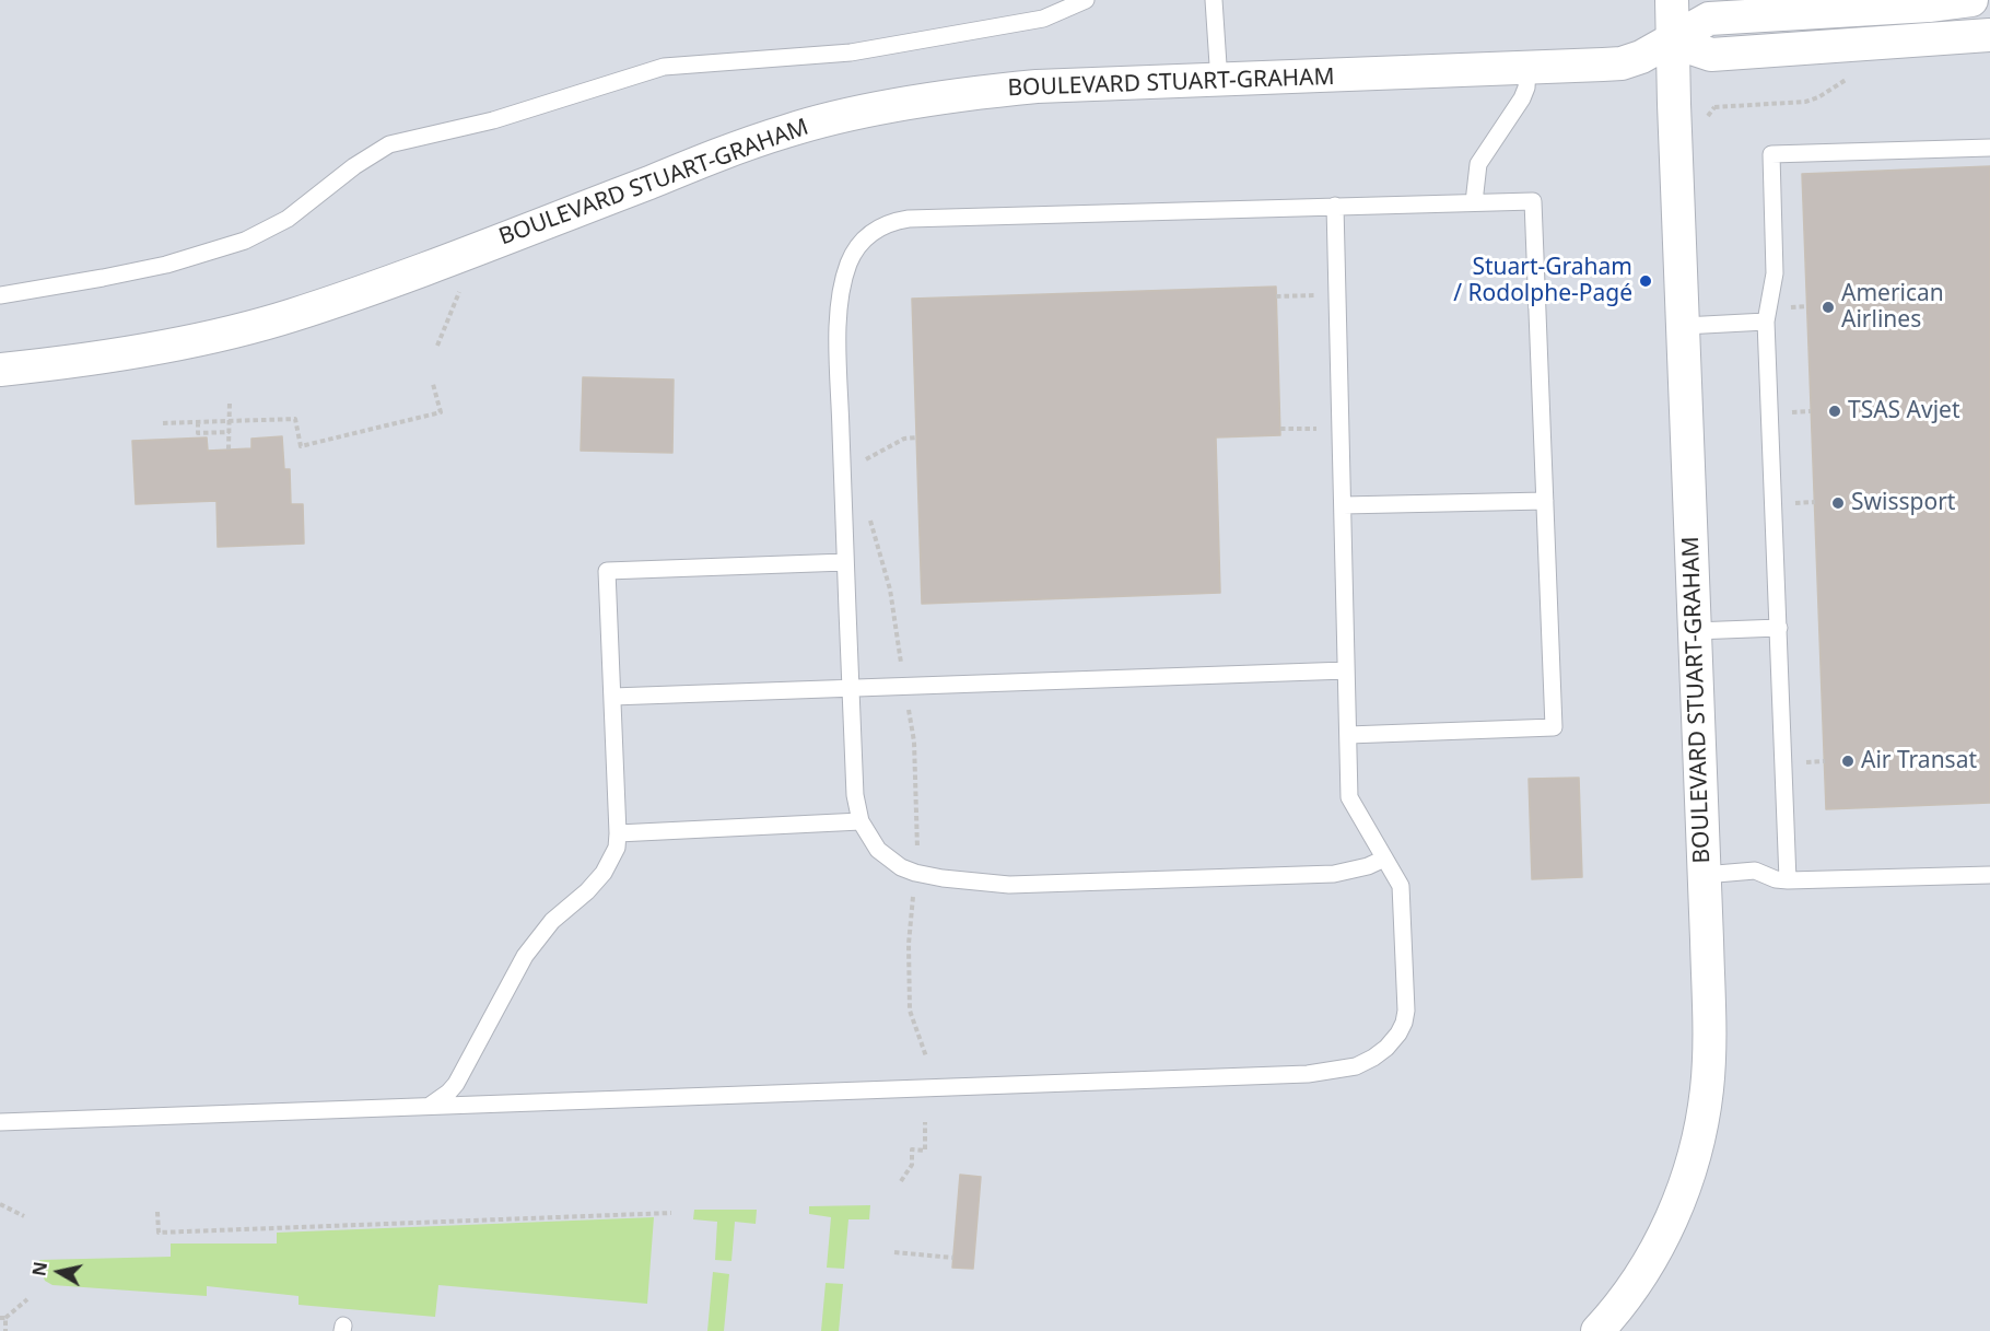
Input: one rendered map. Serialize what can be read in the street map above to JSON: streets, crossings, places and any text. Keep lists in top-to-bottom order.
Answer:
{
  "streets": {
    "street": ["BOULEVARD STUART-GRAHAM"]
  },
  "places": [
    "Stuart-Graham / Rodolphe-Pagé",
    "American Airlines",
    "TSAS Avjet",
    "Swissport",
    "Air Transat"
  ],
  "north": "left"
}
